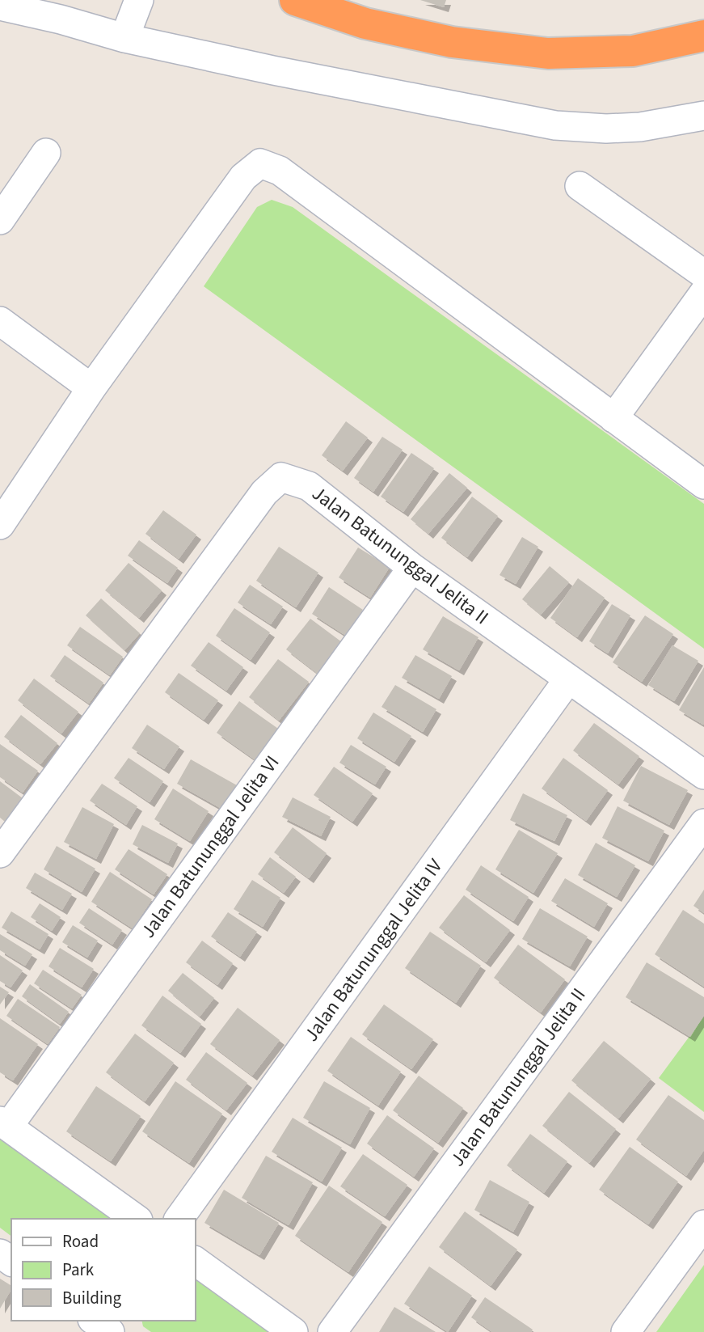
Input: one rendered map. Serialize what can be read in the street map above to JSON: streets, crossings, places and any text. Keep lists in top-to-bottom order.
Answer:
{
  "streets": {
    "street": ["Jalan Batununggal Jelita II", "Jalan Batununggal Jelita VI", "Jalan Batununggal Jelita IV"]
  },
  "crossings": [
    ["Jalan Batununggal Jelita II", "Jalan Batununggal Jelita VI"],
    ["Jalan Batununggal Jelita II", "Jalan Batununggal Jelita IV"]
  ],
  "legend": ["Road", "Park", "Building"]
}
